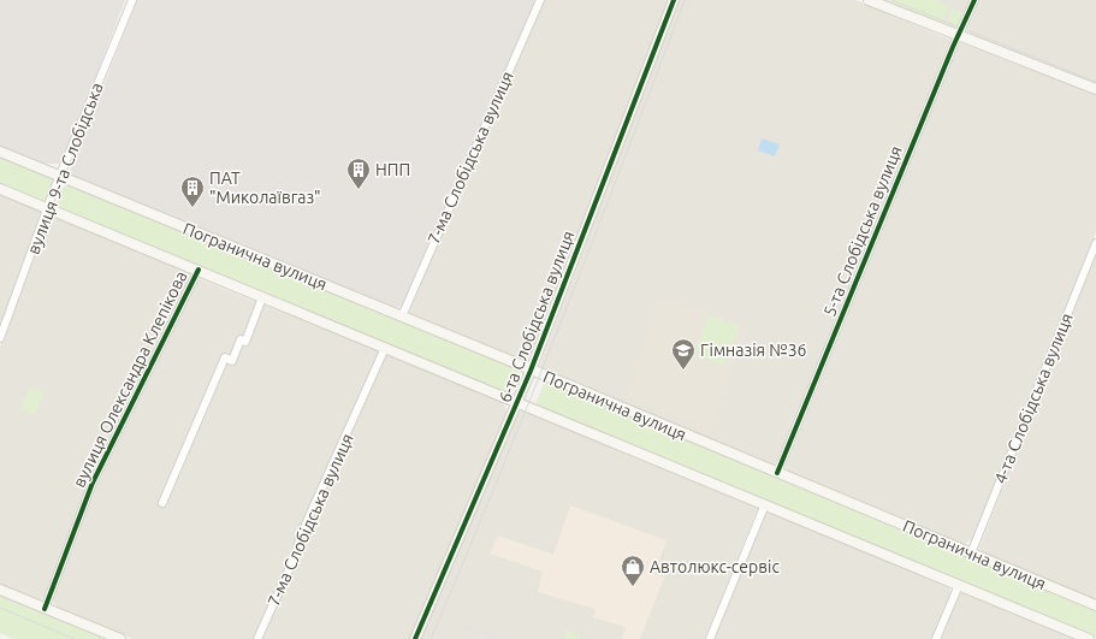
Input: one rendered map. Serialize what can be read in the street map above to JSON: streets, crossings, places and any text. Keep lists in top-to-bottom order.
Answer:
{
  "streets": {
    "main road": ["Погранична вулиця", "6-та Слобідська вулиця"],
    "street": [
      "7-ма Слобідська вулиця",
      "вулиця 9-та Слобідська",
      "5-та Слобідська вулиця",
      "вулиця Олександра Клепікова",
      "4-та Слобідська вулиця"
    ]
  },
  "crossings": [
    ["7-ма Слобідська вулиця", "Погранична вулиця"],
    ["вулиця 9-та Слобідська", "Погранична вулиця"],
    ["5-та Слобідська вулиця", "Погранична вулиця"],
    ["Погранична вулиця", "6-та Слобідська вулиця"],
    ["Погранична вулиця", "вулиця Олександра Клепікова"],
    ["Погранична вулиця", "4-та Слобідська вулиця"]
  ],
  "places": {
    "building": ["НПП", "ПАТ \"Миколаївгаз\""],
    "school or university": ["Гімназія №36"],
    "shop": ["Автолюкс-сервіс"]
  }
}
